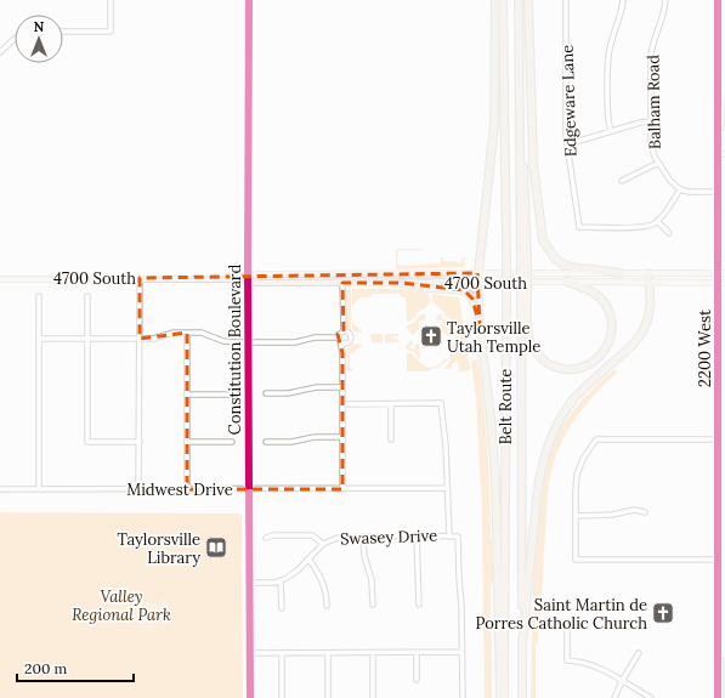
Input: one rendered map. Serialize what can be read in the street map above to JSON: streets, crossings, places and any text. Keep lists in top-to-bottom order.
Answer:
{
  "streets": {
    "highway": ["Belt Route"],
    "main road": ["4700 South", "Constitution Boulevard"],
    "street": [
      "Edgeware Lane",
      "Balham Road",
      "2200 West",
      "Midwest Drive",
      "Swasey Drive"
    ]
  },
  "crossings": [
    ["4700 South", "2200 West"],
    ["4700 South", "Constitution Boulevard"],
    ["Constitution Boulevard", "Midwest Drive"]
  ],
  "parks": ["Valley Regional Park"],
  "places": {
    "church": ["Taylorsville Utah Temple", "Saint Martin de Porres Catholic Church"],
    "library": ["Taylorsville Library"]
  },
  "scale_bar": "200 m",
  "north": "top"
}
